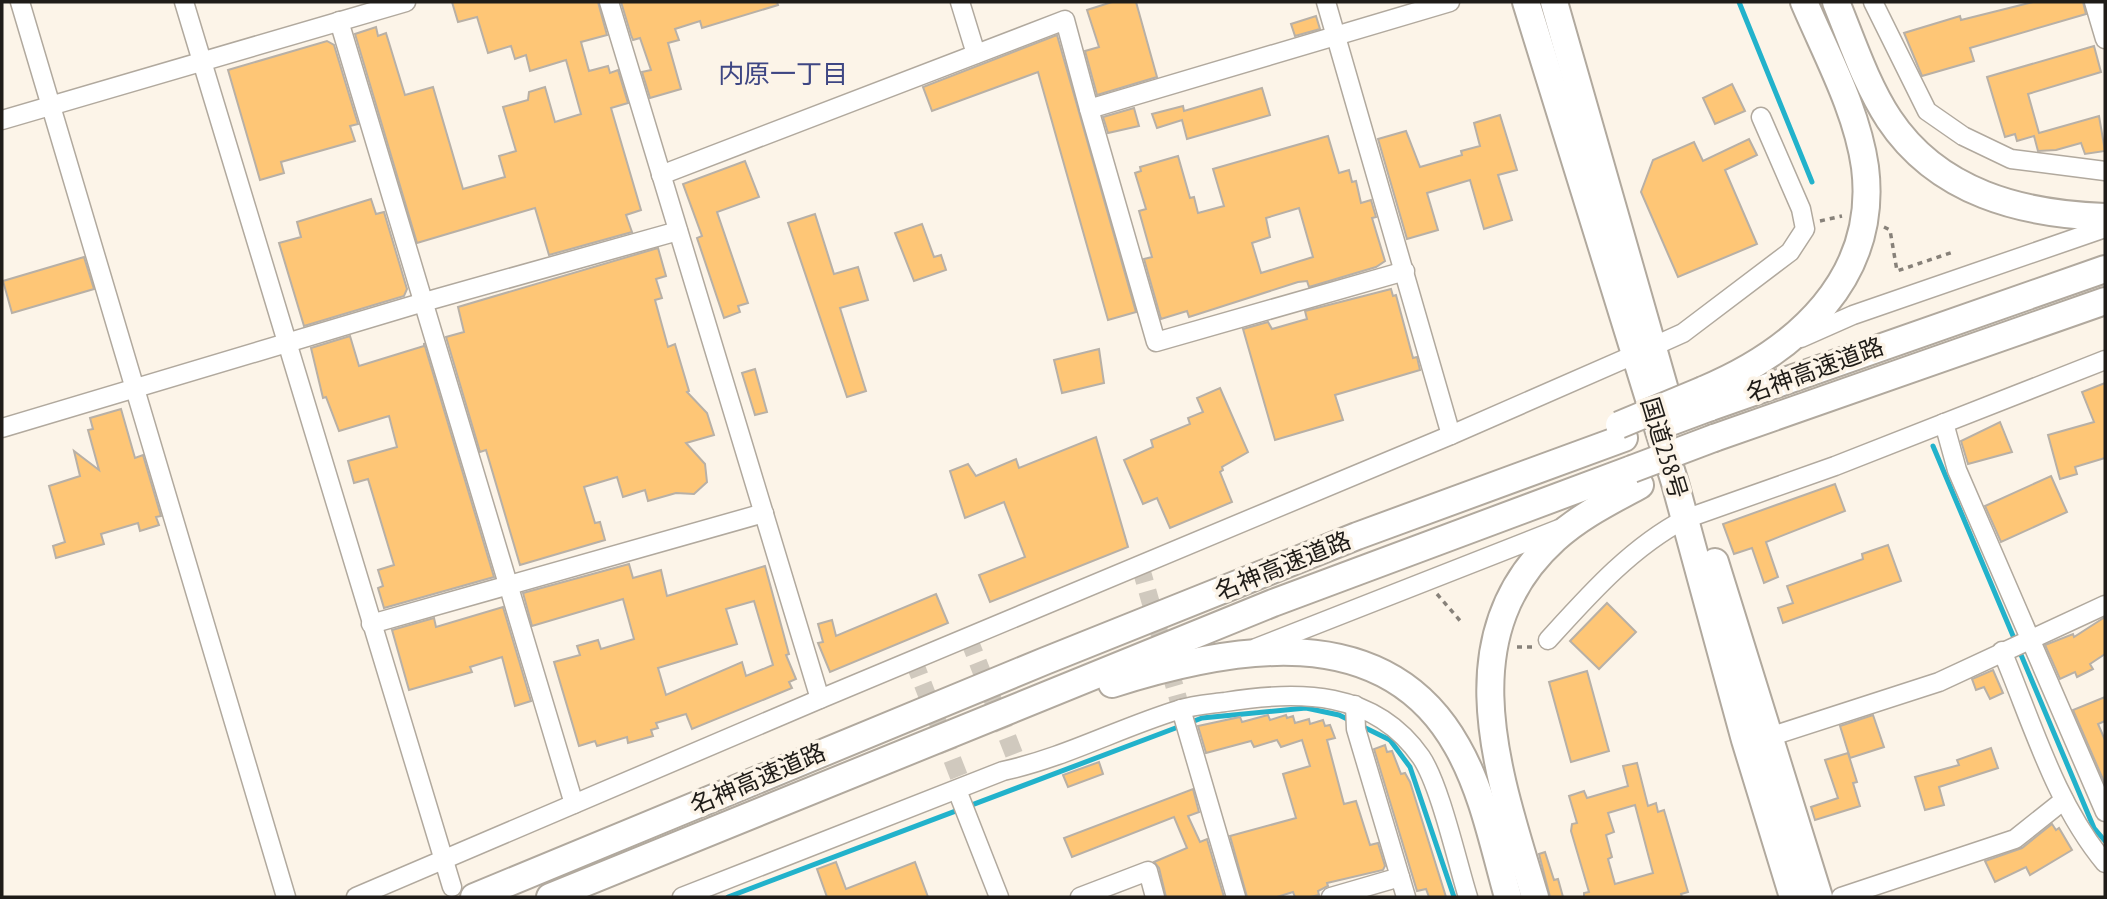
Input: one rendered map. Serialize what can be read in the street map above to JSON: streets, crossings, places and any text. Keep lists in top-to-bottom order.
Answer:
{
  "streets": {
    "highway": ["名神高速道路", "国道258号"]
  },
  "districts": ["内原一丁目"]
}
